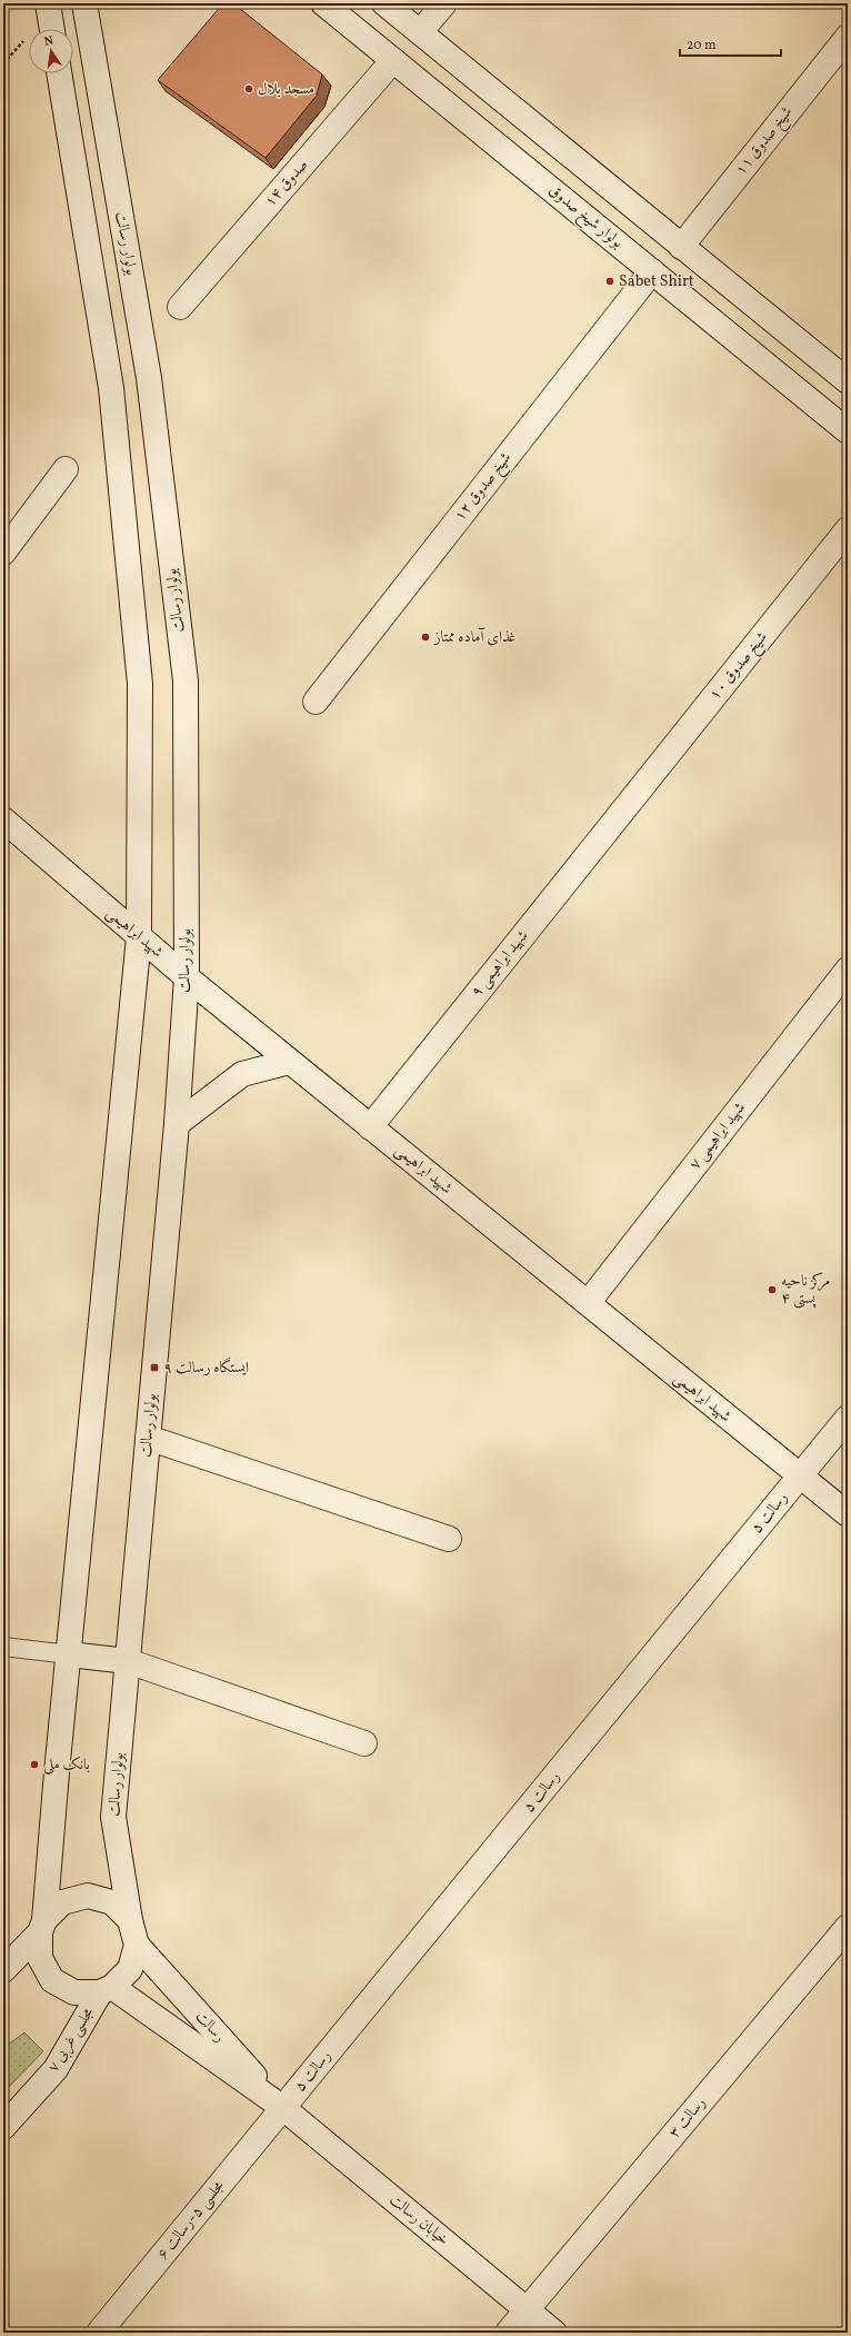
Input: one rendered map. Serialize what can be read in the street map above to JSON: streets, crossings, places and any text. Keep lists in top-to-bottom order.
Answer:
{
  "streets": {
    "main road": [
      "شیخ صدوق ۱۱",
      "صدوق ۱۴",
      "بولوار شیخ صدوق",
      "بولوار رسالت",
      "شیخ صدوق ۱۲",
      "شیخ صدوق ۱۰",
      "شهید ابراهیمی",
      "شهید ابراهیمی ۹",
      "شهید ابراهیمی ۷",
      "رسالت ۵",
      "رسالت",
      "مجلسی غربی ۷",
      "رسالت ۳",
      "مجلسی ۵-رسالت ۶",
      "خیابان رسالت"
    ]
  },
  "crossings": [
    ["صدوق ۱۴", "بولوار شیخ صدوق"],
    ["بولوار شیخ صدوق", "شیخ صدوق ۱۲"],
    ["بولوار رسالت", "شهید ابراهیمی"],
    ["بولوار رسالت", "رسالت"],
    ["بولوار رسالت", "مجلسی غربی ۷"],
    ["شیخ صدوق ۱۰", "شهید ابراهیمی ۹"],
    ["شهید ابراهیمی", "شهید ابراهیمی ۹"],
    ["شهید ابراهیمی", "شهید ابراهیمی ۷"],
    ["شهید ابراهیمی", "رسالت ۵"],
    ["رسالت ۵", "رسالت"],
    ["رسالت ۵", "مجلسی ۵-رسالت ۶"],
    ["رسالت ۵", "خیابان رسالت"],
    ["رسالت", "مجلسی غربی ۷"],
    ["رسالت", "مجلسی ۵-رسالت ۶"],
    ["رسالت", "خیابان رسالت"],
    ["رسالت ۳", "خیابان رسالت"],
    ["مجلسی ۵-رسالت ۶", "خیابان رسالت"]
  ],
  "places": {
    "other": [
      "مسجد بلال",
      "Sabet Shirt",
      "غذای آماده ممتاز",
      "مرکز ناحیه پستی ۴",
      "بانک ملی"
    ],
    "transit": ["ایستگاه رسالت ۹"]
  },
  "scale_bar": "20 m",
  "north": "top"
}
